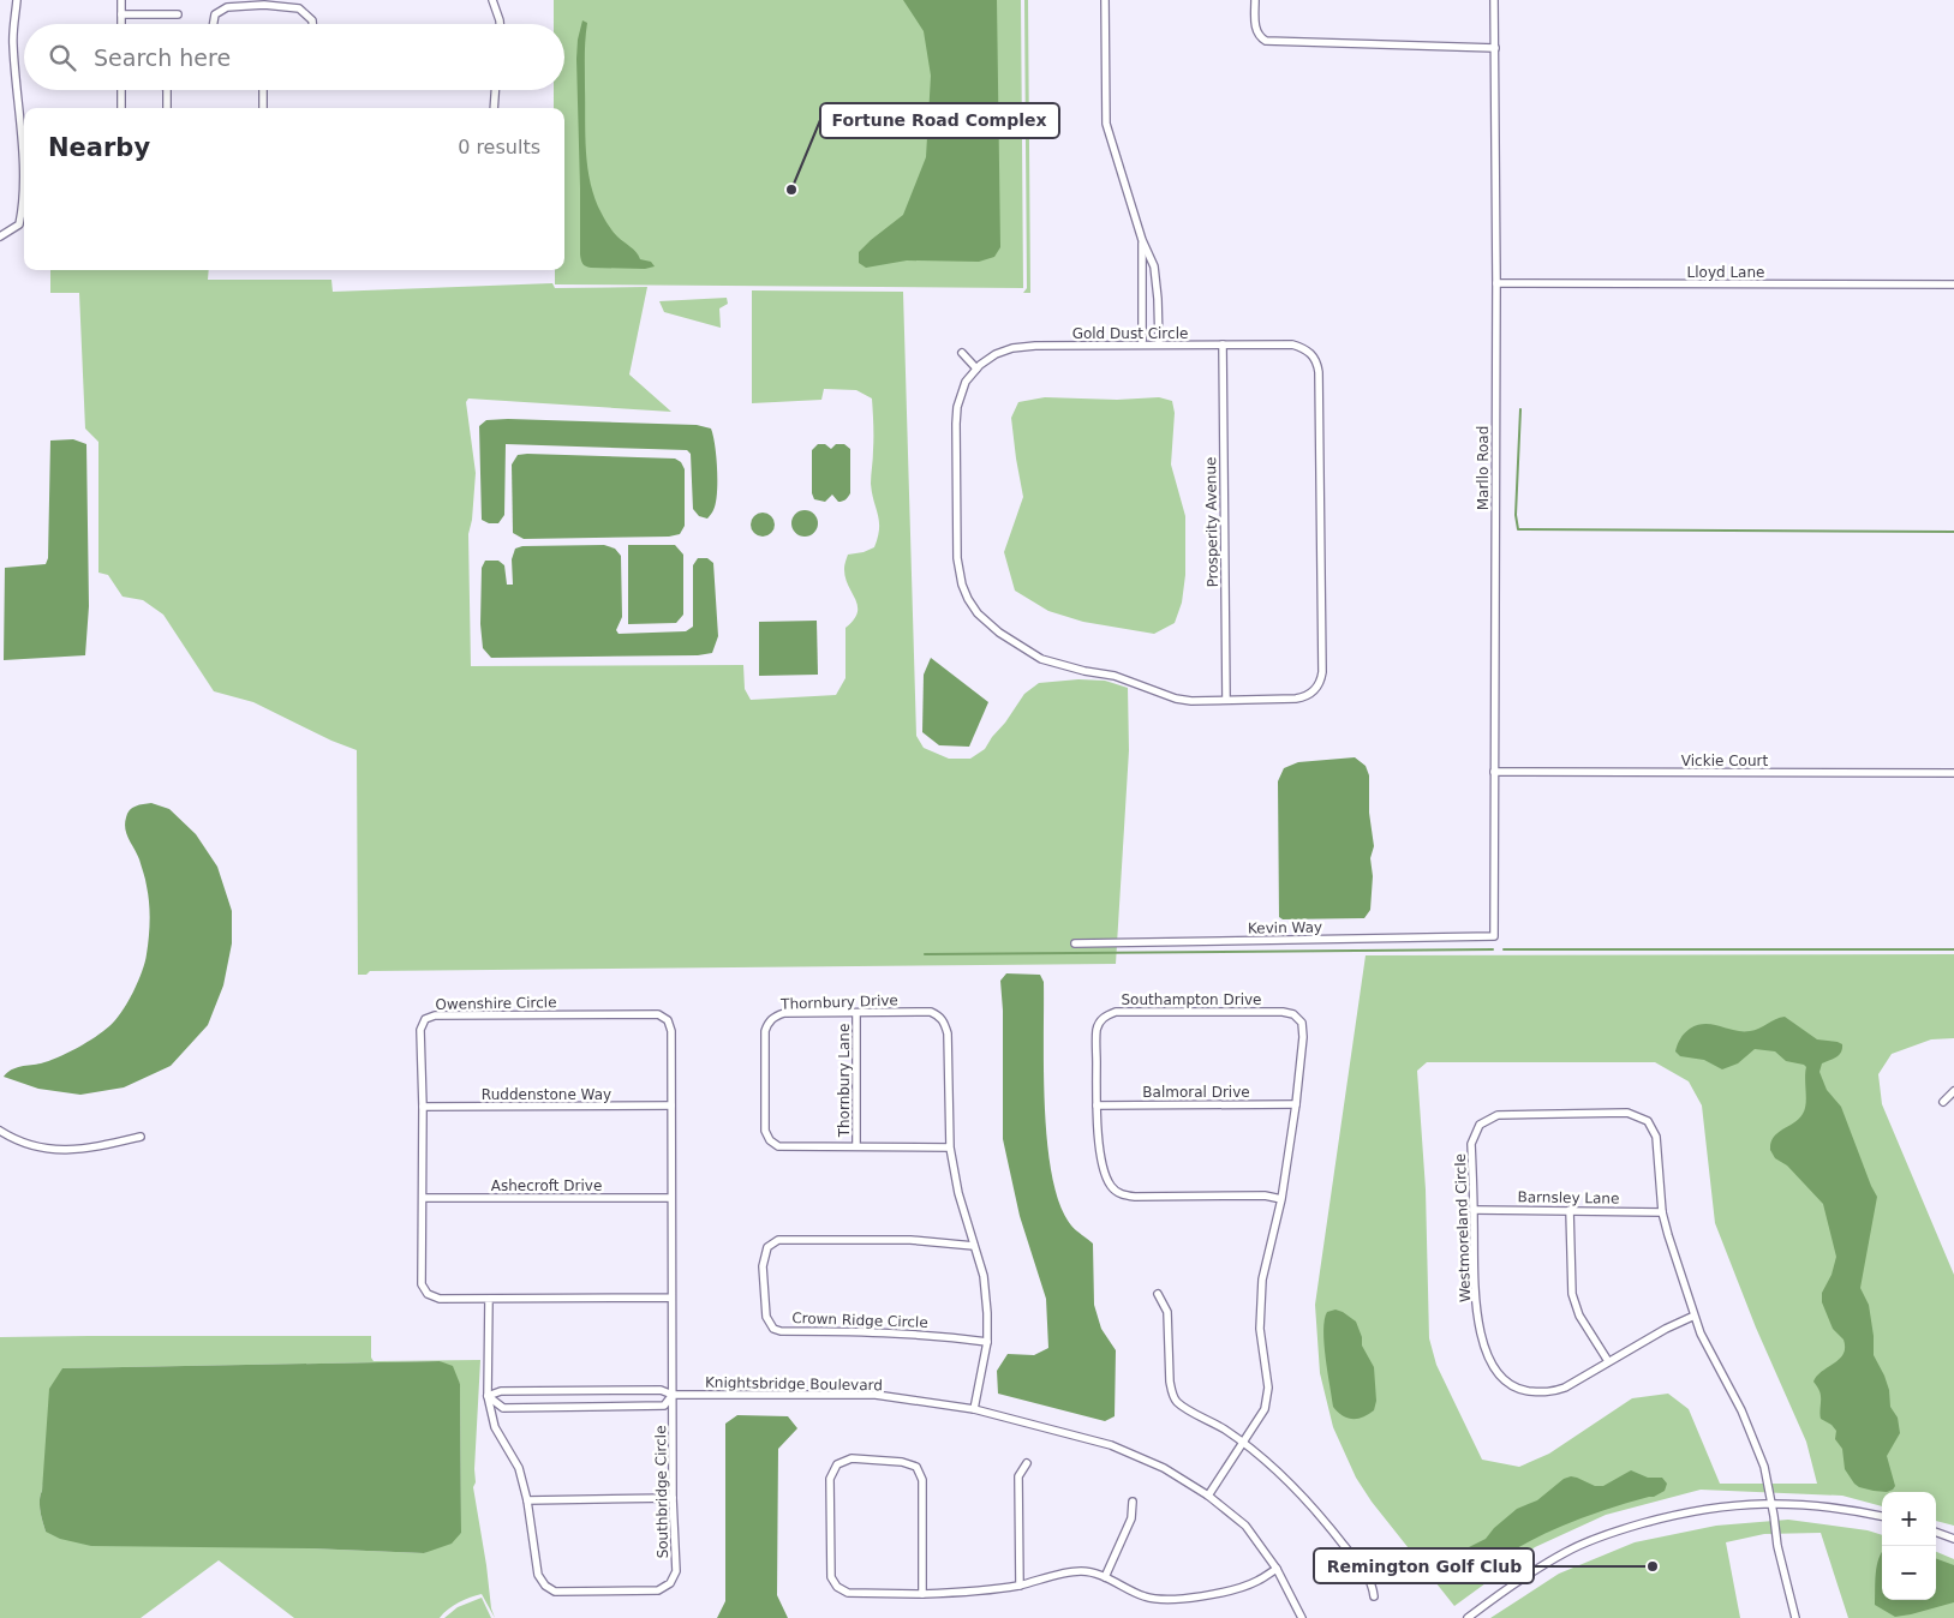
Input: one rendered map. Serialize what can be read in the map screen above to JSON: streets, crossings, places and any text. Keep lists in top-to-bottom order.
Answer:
{
  "streets": {
    "street": [
      "Lloyd Lane",
      "Gold Dust Circle",
      "Marllo Road",
      "Prosperity Avenue",
      "Vickie Court",
      "Kevin Way",
      "Southampton Drive",
      "Thornbury Drive",
      "Owenshire Circle",
      "Thornbury Lane",
      "Balmoral Drive",
      "Ruddenstone Way",
      "Ashecroft Drive",
      "Barnsley Lane",
      "Westmoreland Circle",
      "Crown Ridge Circle",
      "Knightsbridge Boulevard",
      "Southbridge Circle"
    ]
  },
  "crossings": [
    ["Lloyd Lane", "Marllo Road"],
    ["Gold Dust Circle", "Prosperity Avenue"],
    ["Marllo Road", "Vickie Court"],
    ["Marllo Road", "Kevin Way"],
    ["Southampton Drive", "Balmoral Drive"],
    ["Southampton Drive", "Knightsbridge Boulevard"],
    ["Thornbury Drive", "Thornbury Lane"],
    ["Thornbury Drive", "Crown Ridge Circle"],
    ["Thornbury Drive", "Knightsbridge Boulevard"],
    ["Owenshire Circle", "Ruddenstone Way"],
    ["Owenshire Circle", "Ashecroft Drive"],
    ["Owenshire Circle", "Knightsbridge Boulevard"],
    ["Owenshire Circle", "Southbridge Circle"],
    ["Barnsley Lane", "Westmoreland Circle"],
    ["Knightsbridge Boulevard", "Southbridge Circle"]
  ],
  "places": ["Fortune Road Complex", "Remington Golf Club"],
  "page": {
    "search": "Search here",
    "heading": ["Nearby", "0 results"],
    "map_buttons": ["+", "−"]
  }
}
